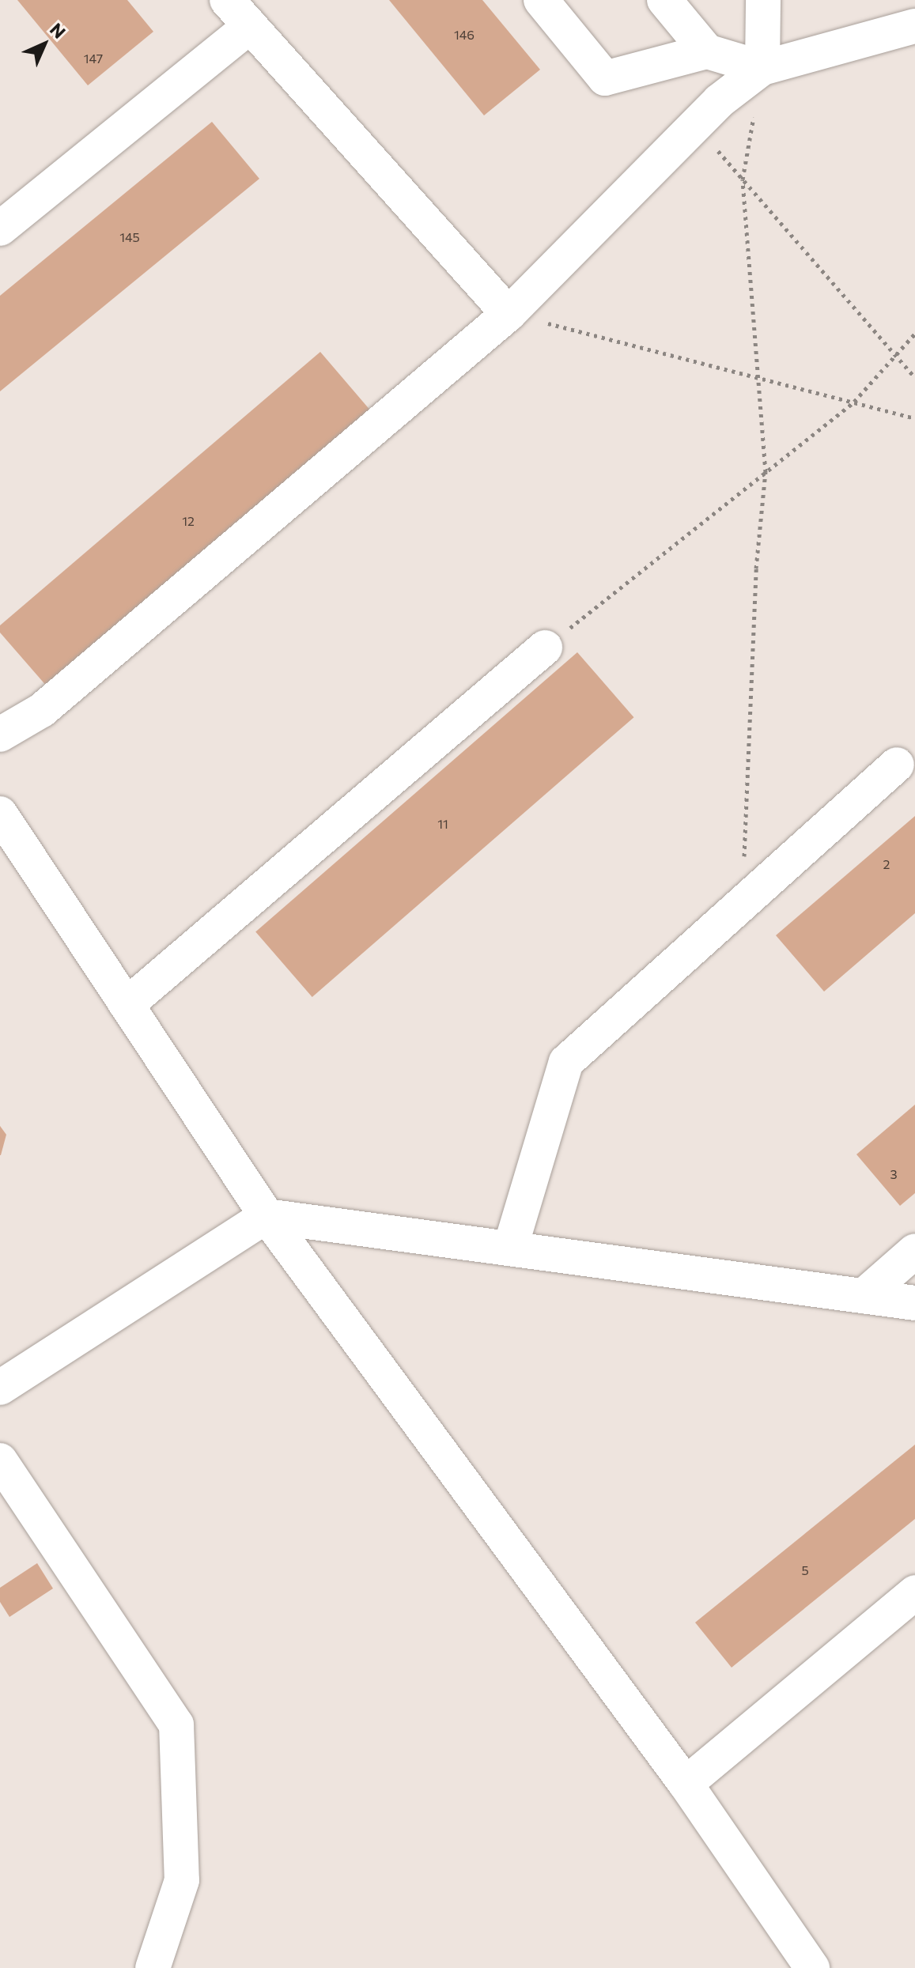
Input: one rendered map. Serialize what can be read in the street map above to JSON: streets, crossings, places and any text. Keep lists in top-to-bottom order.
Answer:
{
  "house_numbers": [
    "146",
    "147",
    "145",
    "12",
    "11",
    "2",
    "3",
    "5"
  ],
  "north": "top right"
}
